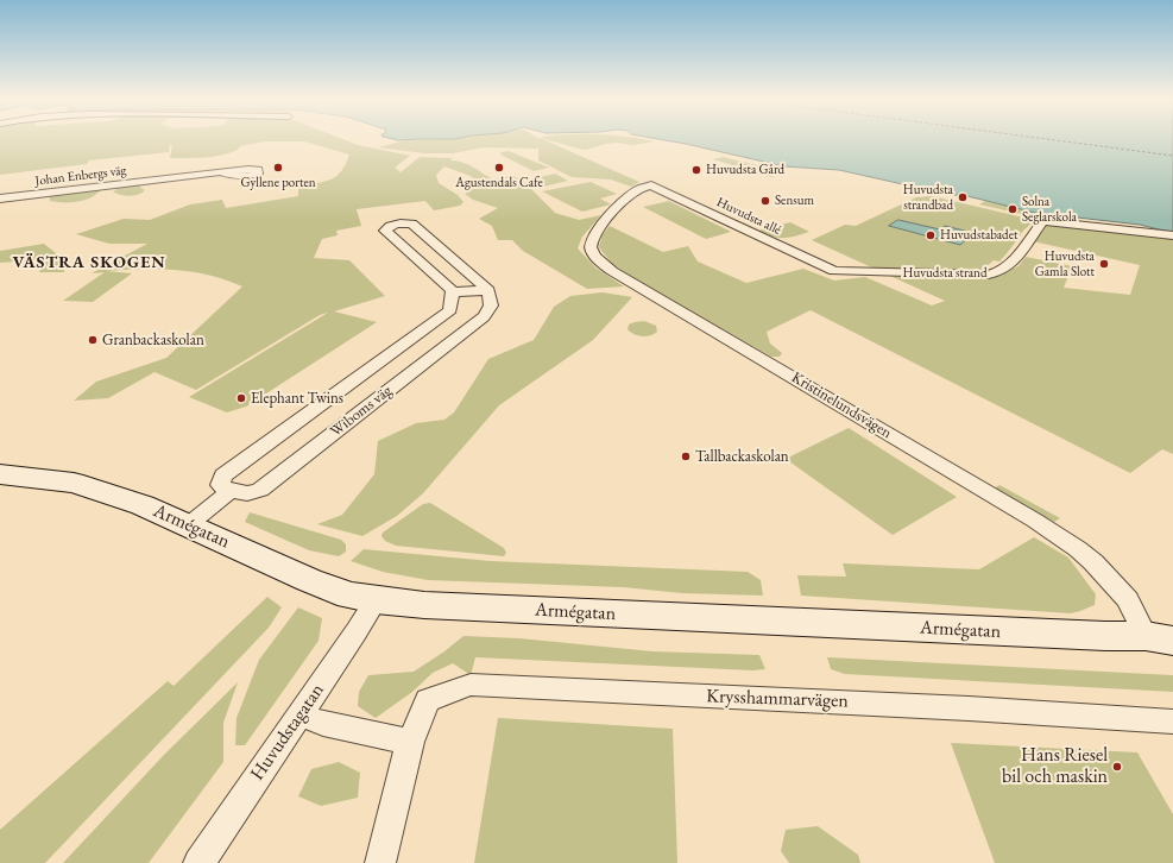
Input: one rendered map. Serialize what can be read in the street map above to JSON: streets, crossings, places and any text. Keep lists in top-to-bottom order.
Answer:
{
  "streets": {
    "street": [
      "Johan Enbergs väg",
      "Huvudsta allé",
      "Huvudsta strand",
      "Kristinelundsvägen",
      "Wiboms väg",
      "Armégatan",
      "Krysshammarvägen",
      "Huvudstagatan"
    ]
  },
  "crossings": [
    ["Huvudsta allé", "Huvudsta strand"],
    ["Huvudsta allé", "Kristinelundsvägen"],
    ["Kristinelundsvägen", "Armégatan"],
    ["Armégatan", "Huvudstagatan"]
  ],
  "districts": ["VÄSTRA SKOGEN"],
  "places": [
    "Gyllene porten",
    "Agustendals Cafe",
    "Huvudsta Gård",
    "Huvudsta strandbad",
    "Sensum",
    "Solna Seglarskola",
    "Huvudstabadet",
    "Huvudsta Gamla Slott",
    "Granbackaskolan",
    "Elephant Twins",
    "Tallbackaskolan",
    "Hans Riesel bil och maskin"
  ]
}
